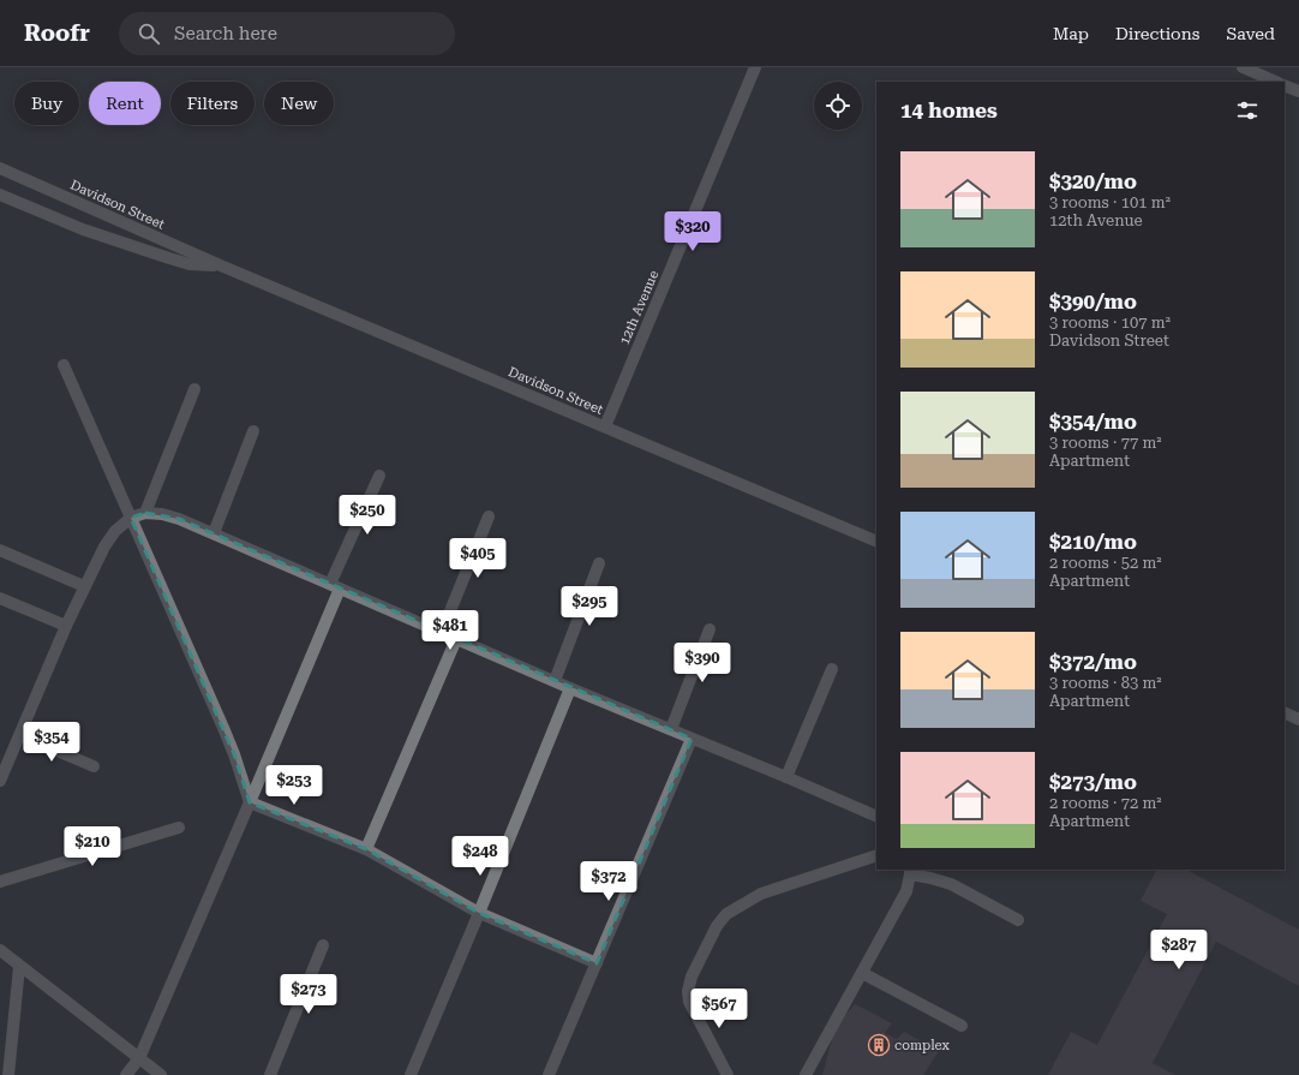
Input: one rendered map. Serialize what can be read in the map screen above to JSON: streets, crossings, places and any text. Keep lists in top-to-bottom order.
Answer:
{
  "streets": {
    "street": ["Davidson Street", "12th Avenue"]
  },
  "crossings": [
    ["Davidson Street", "12th Avenue"]
  ],
  "places": {
    "building": ["complex"]
  },
  "page": {
    "header": "Roofr",
    "search": "Search here",
    "nav": ["Map", "Directions", "Saved"],
    "chip": [
      "Buy",
      "Rent",
      "Filters",
      "New"
    ],
    "heading": "14 homes",
    "list": [
      {
        "name": "$320/mo",
        "note": "3 rooms · 101 m² · 12th Avenue"
      },
      {
        "name": "$390/mo",
        "note": "3 rooms · 107 m² · Davidson Street"
      },
      {
        "name": "$354/mo",
        "note": "3 rooms · 77 m² · Apartment"
      },
      {
        "name": "$210/mo",
        "note": "2 rooms · 52 m² · Apartment"
      },
      {
        "name": "$372/mo",
        "note": "3 rooms · 83 m² · Apartment"
      },
      {
        "name": "$273/mo",
        "note": "2 rooms · 72 m² · Apartment"
      }
    ],
    "price": [
      "$320",
      "$250",
      "$405",
      "$295",
      "$481",
      "$390",
      "$354",
      "$253",
      "$210",
      "$248",
      "$372",
      "$287",
      "$273",
      "$567"
    ]
  }
}
